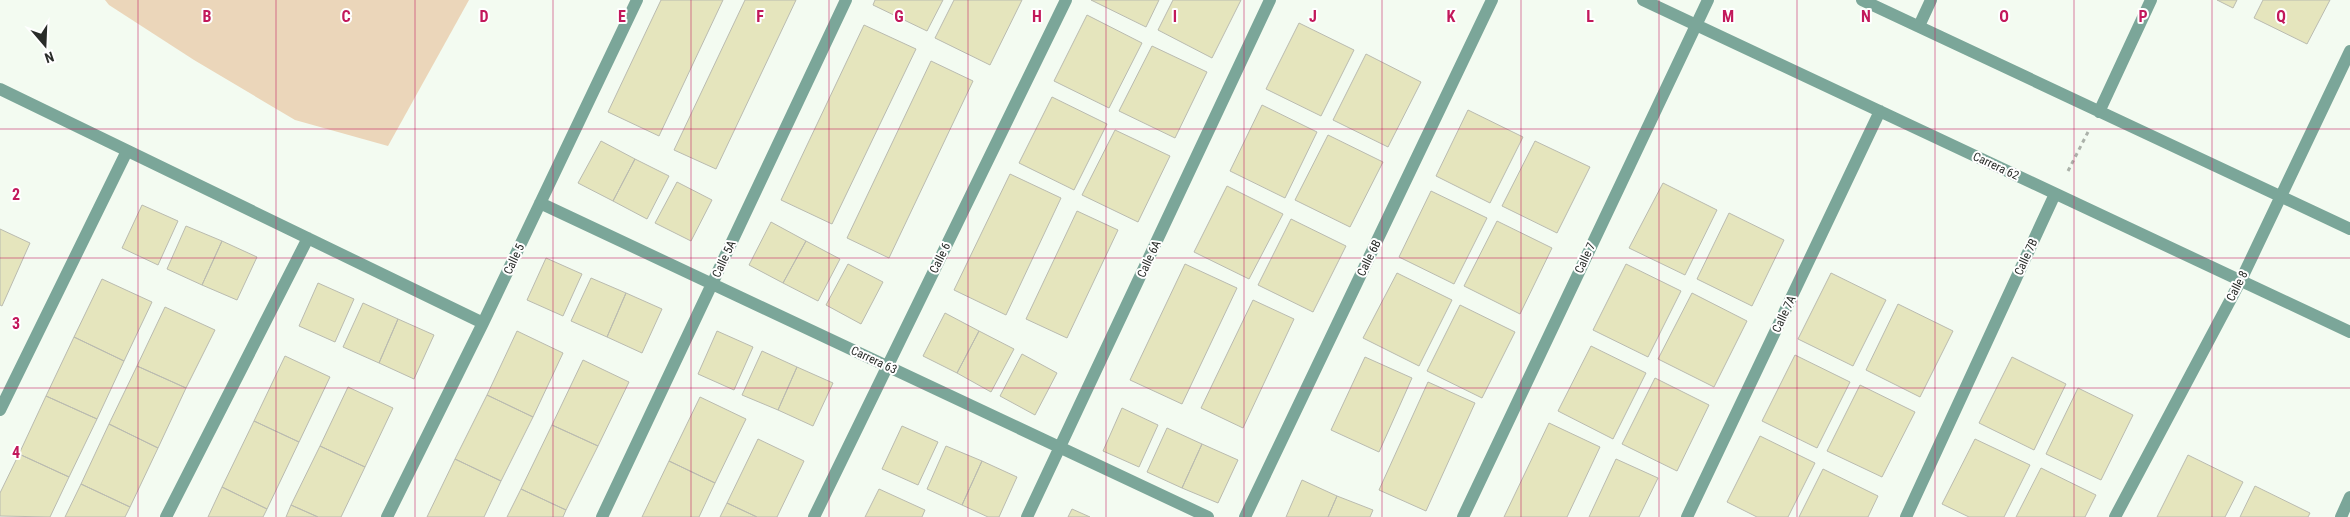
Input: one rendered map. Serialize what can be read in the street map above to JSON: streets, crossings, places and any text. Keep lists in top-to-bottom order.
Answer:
{
  "streets": {
    "street": [
      "Carrera 62",
      "Calle 7B",
      "Calle 6",
      "Calle 6B",
      "Calle 7",
      "Calle 5",
      "Calle 5A",
      "Calle 6A",
      "Calle 8",
      "Calle 7A",
      "Carrera 63"
    ]
  },
  "crossings": [
    ["Carrera 62", "Calle 7B"],
    ["Carrera 62", "Calle 7"],
    ["Carrera 62", "Calle 8"],
    ["Carrera 62", "Calle 7A"],
    ["Calle 6", "Carrera 63"],
    ["Calle 5", "Carrera 63"],
    ["Calle 5A", "Carrera 63"],
    ["Calle 6A", "Carrera 63"]
  ],
  "north": "bottom",
  "grid": {
    "columns": [
      "B",
      "C",
      "D",
      "E",
      "F",
      "G",
      "H",
      "I",
      "J",
      "K",
      "L",
      "M",
      "N",
      "O",
      "P",
      "Q"
    ],
    "rows": ["2", "3", "4"]
  }
}
